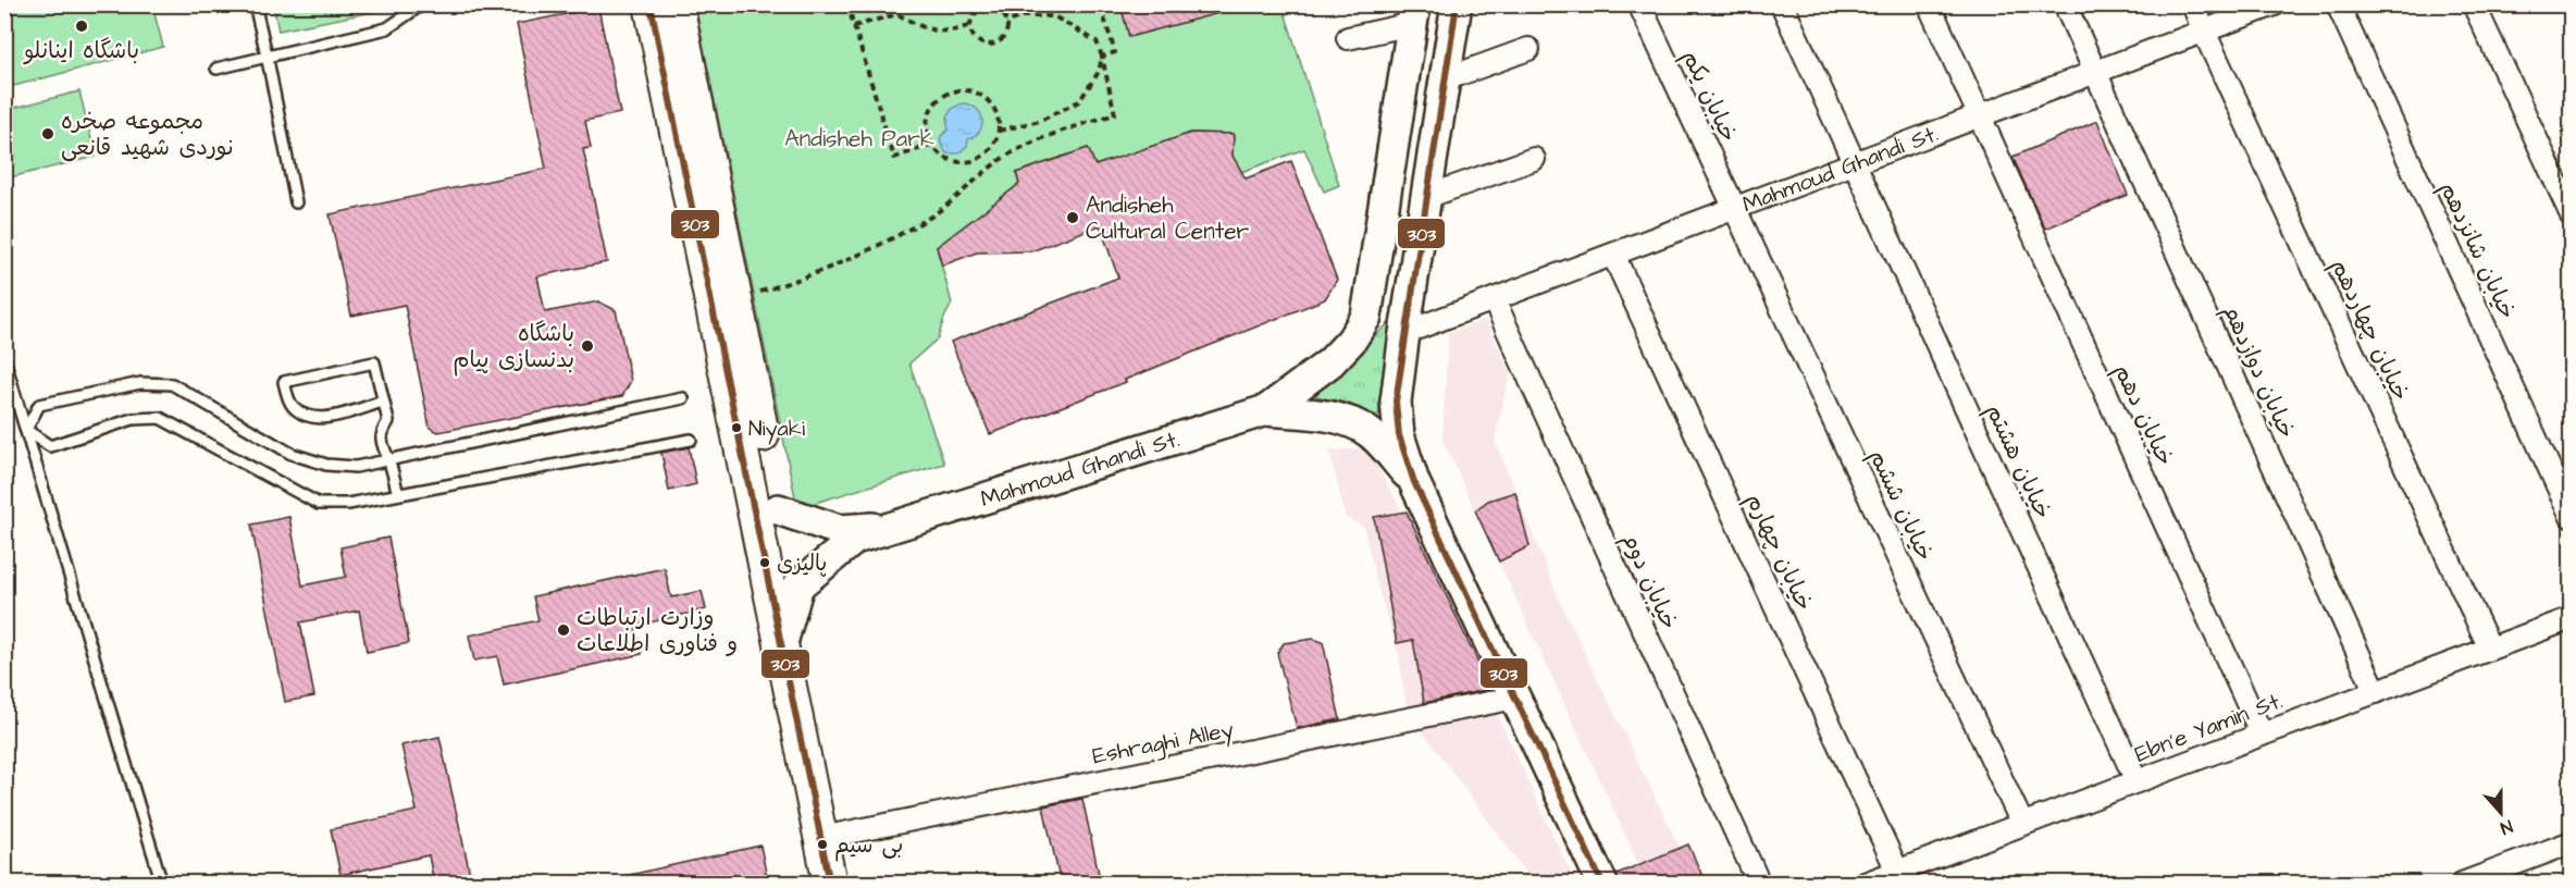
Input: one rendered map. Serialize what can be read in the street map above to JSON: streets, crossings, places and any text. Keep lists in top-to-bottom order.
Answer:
{
  "streets": {
    "main road": ["Mahmoud Ghandi St."],
    "street": [
      "خیابان یکم",
      "خیابان شانزدهم",
      "خیابان چهاردهم",
      "خیابان دوازدهم",
      "خیابان دهم",
      "خیابان هشتم",
      "خیابان ششم",
      "خیابان چهارم",
      "خیابان دوم",
      "Ebn'e Yamin St.",
      "Eshraghi Alley"
    ]
  },
  "crossings": [
    ["خیابان یکم", "Mahmoud Ghandi St."],
    ["خیابان یکم", "خیابان ششم"],
    ["Mahmoud Ghandi St.", "خیابان چهاردهم"],
    ["Mahmoud Ghandi St.", "خیابان دوازدهم"],
    ["Mahmoud Ghandi St.", "خیابان دهم"],
    ["Mahmoud Ghandi St.", "خیابان هشتم"],
    ["Mahmoud Ghandi St.", "خیابان ششم"],
    ["Mahmoud Ghandi St.", "خیابان چهارم"],
    ["Mahmoud Ghandi St.", "خیابان دوم"],
    ["خیابان چهاردهم", "Ebn'e Yamin St."],
    ["خیابان دوازدهم", "Ebn'e Yamin St."],
    ["خیابان دهم", "Ebn'e Yamin St."],
    ["خیابان هشتم", "Ebn'e Yamin St."],
    ["خیابان ششم", "Ebn'e Yamin St."],
    ["خیابان چهارم", "Ebn'e Yamin St."]
  ],
  "parks": ["Andisheh Park"],
  "places": [
    "باشگاه اینانلو",
    "مجموعه صخره نوردی شهید قانعی",
    "Andisheh Cultural Center",
    "باشگاه بدنسازی پیام",
    "Niyaki",
    "پالیزی",
    "وزارت ارتباطات و فناوری اطلاعات",
    "بی سیم"
  ],
  "lines": ["transit line 303"],
  "north": "bottom"
}
